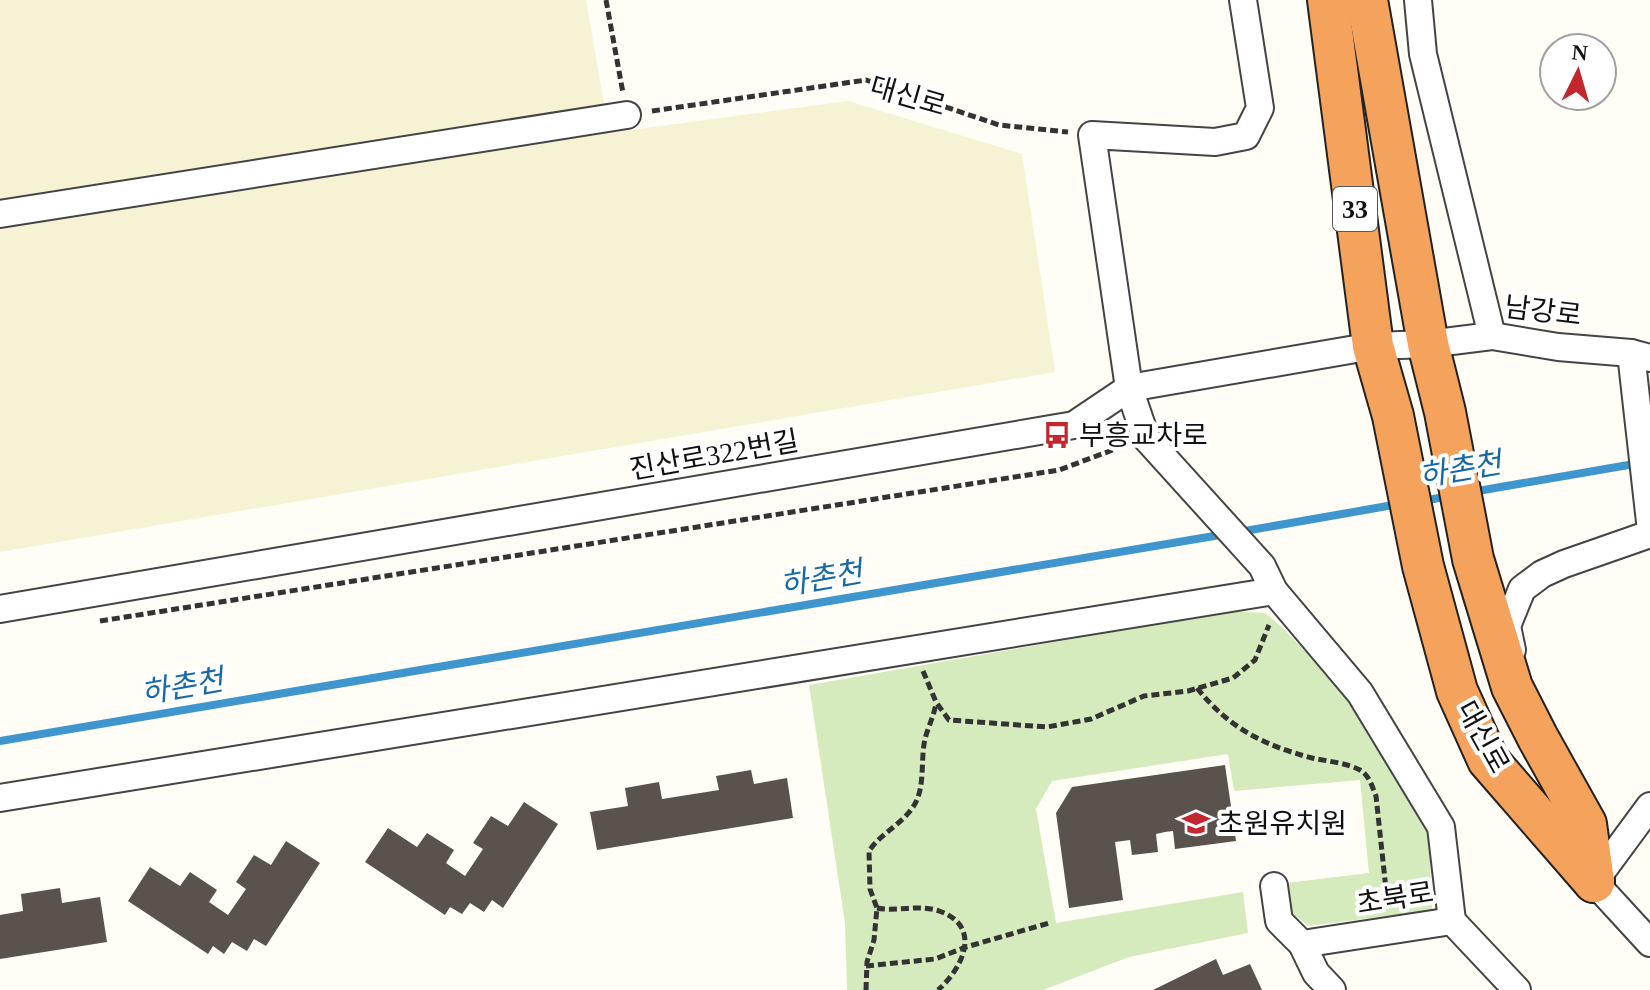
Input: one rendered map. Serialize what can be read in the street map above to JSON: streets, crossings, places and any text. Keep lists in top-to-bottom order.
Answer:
{
  "streets": {
    "highway": ["대신로", "33"],
    "street": ["남강로", "진산로322번길", "초북로"]
  },
  "crossings": [
    ["대신로", "33"],
    ["대신로", "남강로"],
    ["대신로", "진산로322번길"],
    ["33", "남강로"],
    ["33", "진산로322번길"],
    ["남강로", "진산로322번길"]
  ],
  "water": ["하촌천"],
  "places": {
    "bus stop": ["부흥교차로"],
    "school or university": ["초원유치원"]
  },
  "north": "top"
}
